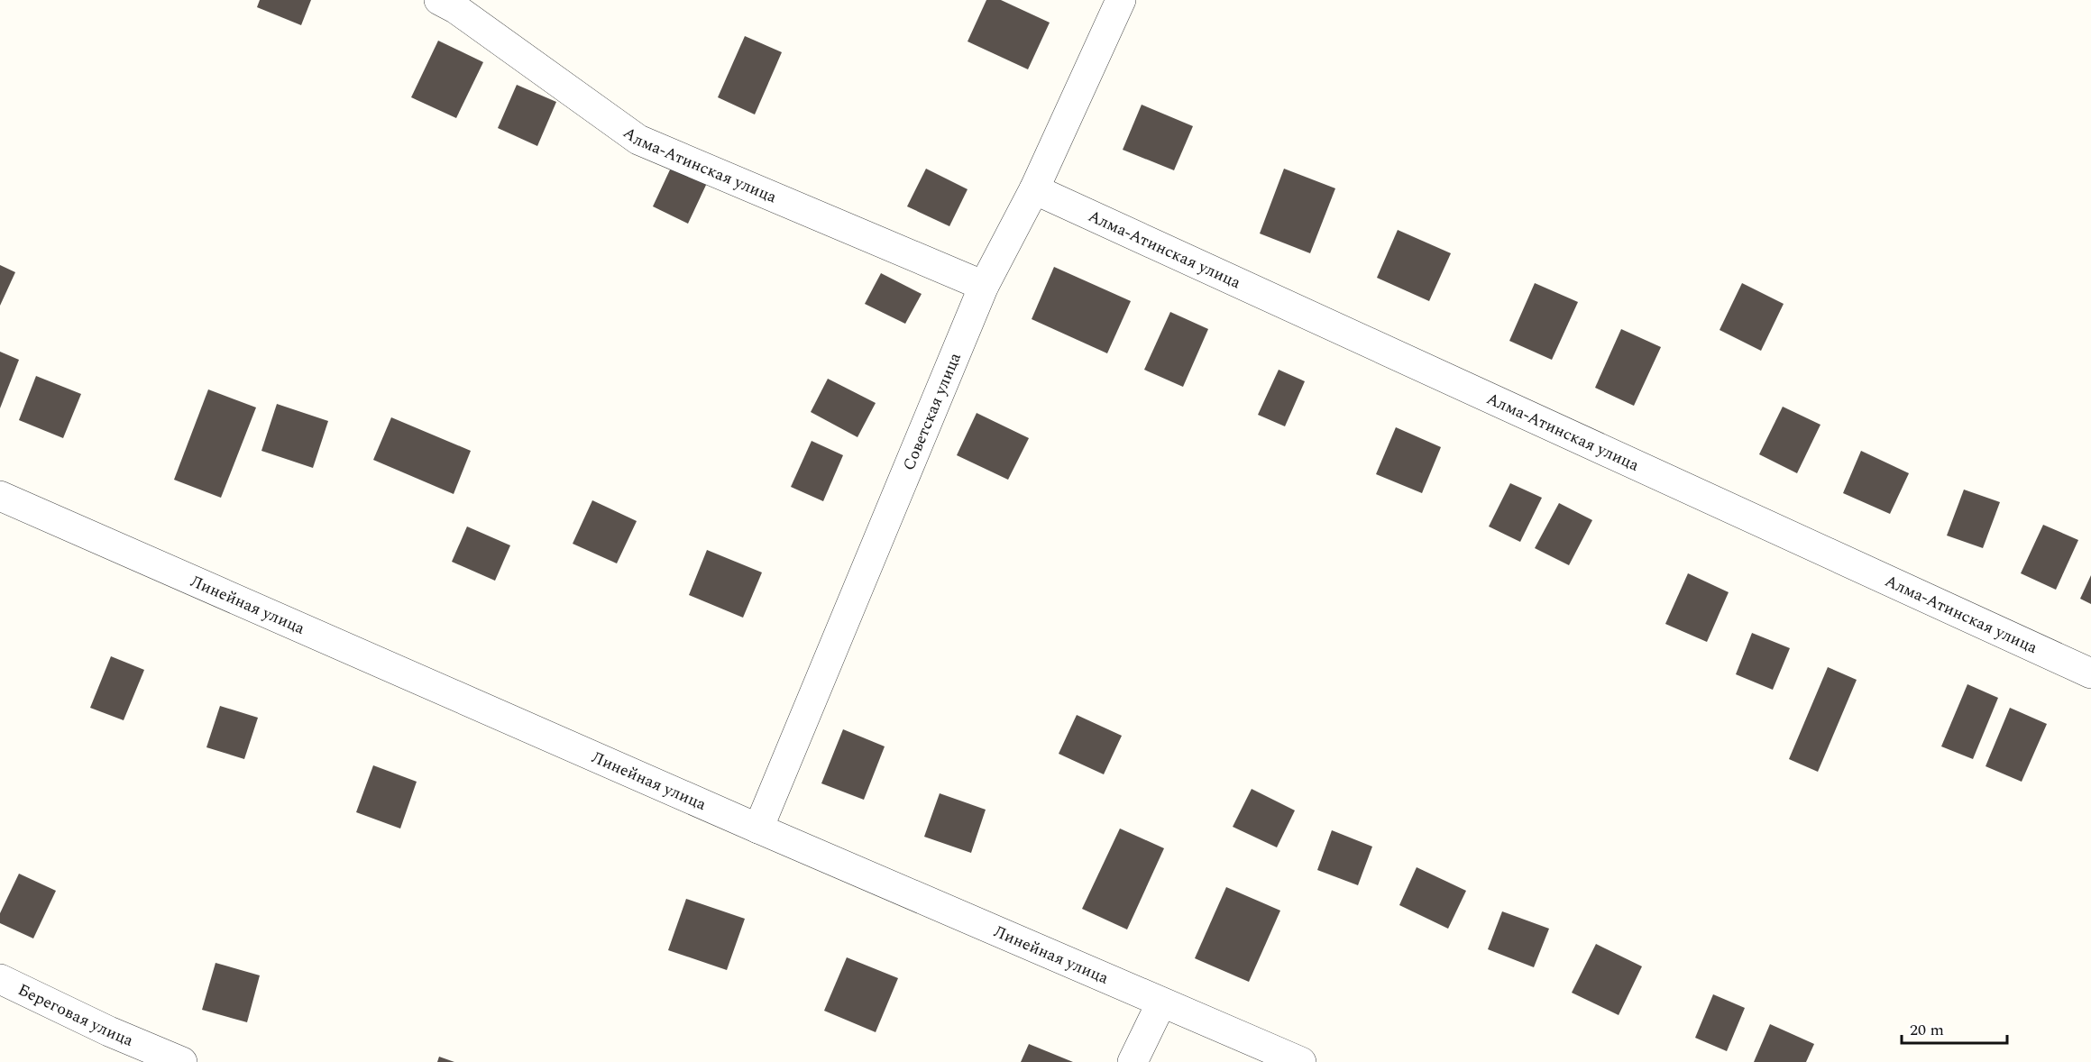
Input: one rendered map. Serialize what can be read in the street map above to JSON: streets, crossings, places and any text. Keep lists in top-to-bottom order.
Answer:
{
  "streets": {
    "street": [
      "Алма-Атинская улица",
      "Советская улица",
      "Линейная улица",
      "Береговая улица"
    ]
  },
  "crossings": [
    ["Алма-Атинская улица", "Советская улица"],
    ["Советская улица", "Линейная улица"]
  ],
  "scale_bar": "20 m"
}
